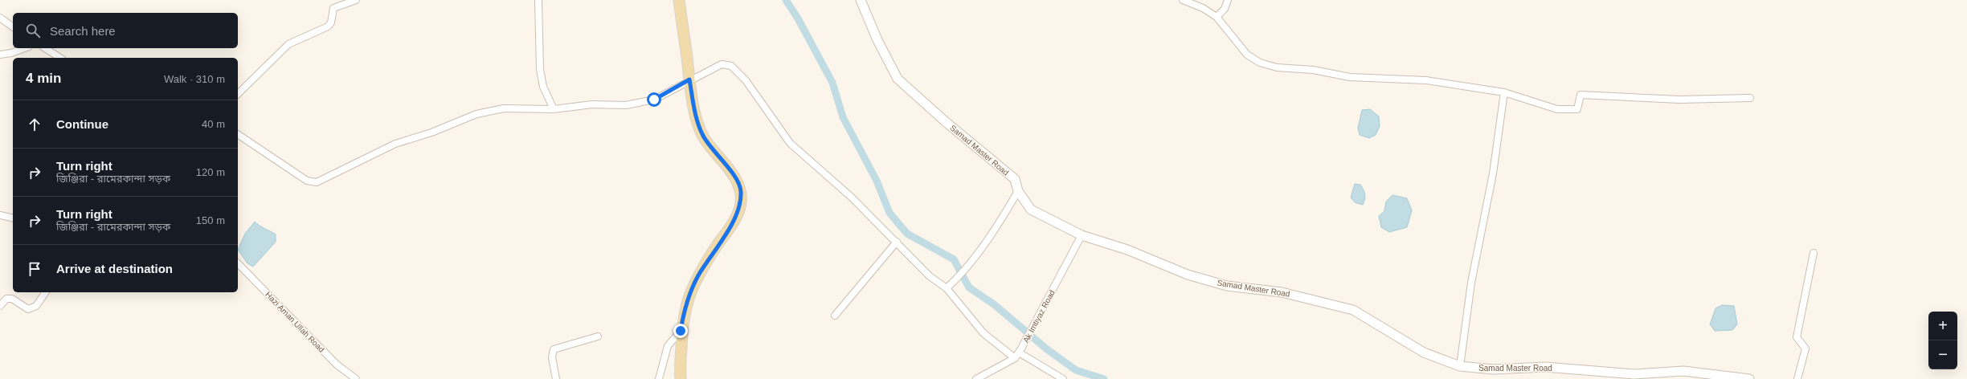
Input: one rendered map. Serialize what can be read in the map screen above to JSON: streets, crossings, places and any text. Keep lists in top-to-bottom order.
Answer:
{
  "streets": {
    "street": ["Samad Master Road", "Ak Imtiyaz Road", "Hazi Aman Ullah Road"]
  },
  "crossings": [
    ["Samad Master Road", "Ak Imtiyaz Road"]
  ],
  "page": {
    "search": "Search here",
    "heading": ["4 min", "Walk · 310 m"],
    "list": [
      ["Continue", "40 m"],
      ["Turn right", "জিঞ্জিরা - রামেরকান্দা সড়ক", "120 m"],
      ["Turn right", "জিঞ্জিরা - রামেরকান্দা সড়ক", "150 m"],
      "Arrive at destination"
    ],
    "map_buttons": ["+", "−"]
  }
}
